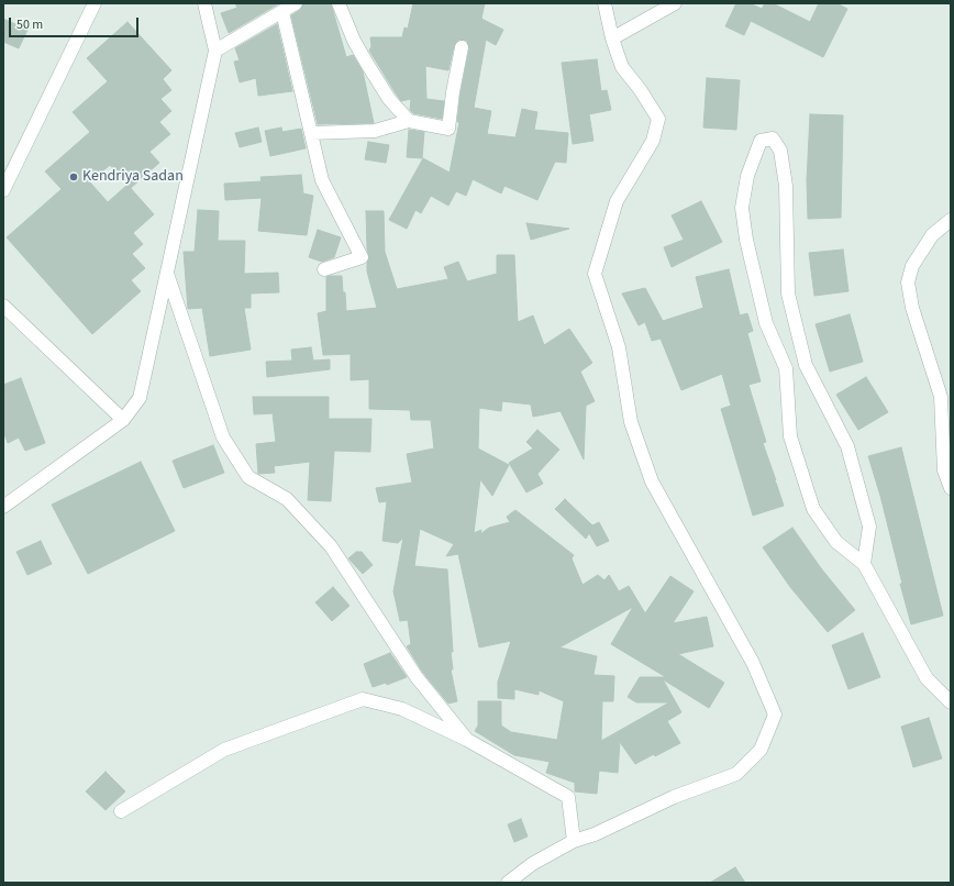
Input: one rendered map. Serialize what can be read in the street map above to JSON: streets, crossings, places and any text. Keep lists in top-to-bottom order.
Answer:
{
  "places": ["Kendriya Sadan"],
  "scale_bar": "50 m"
}
